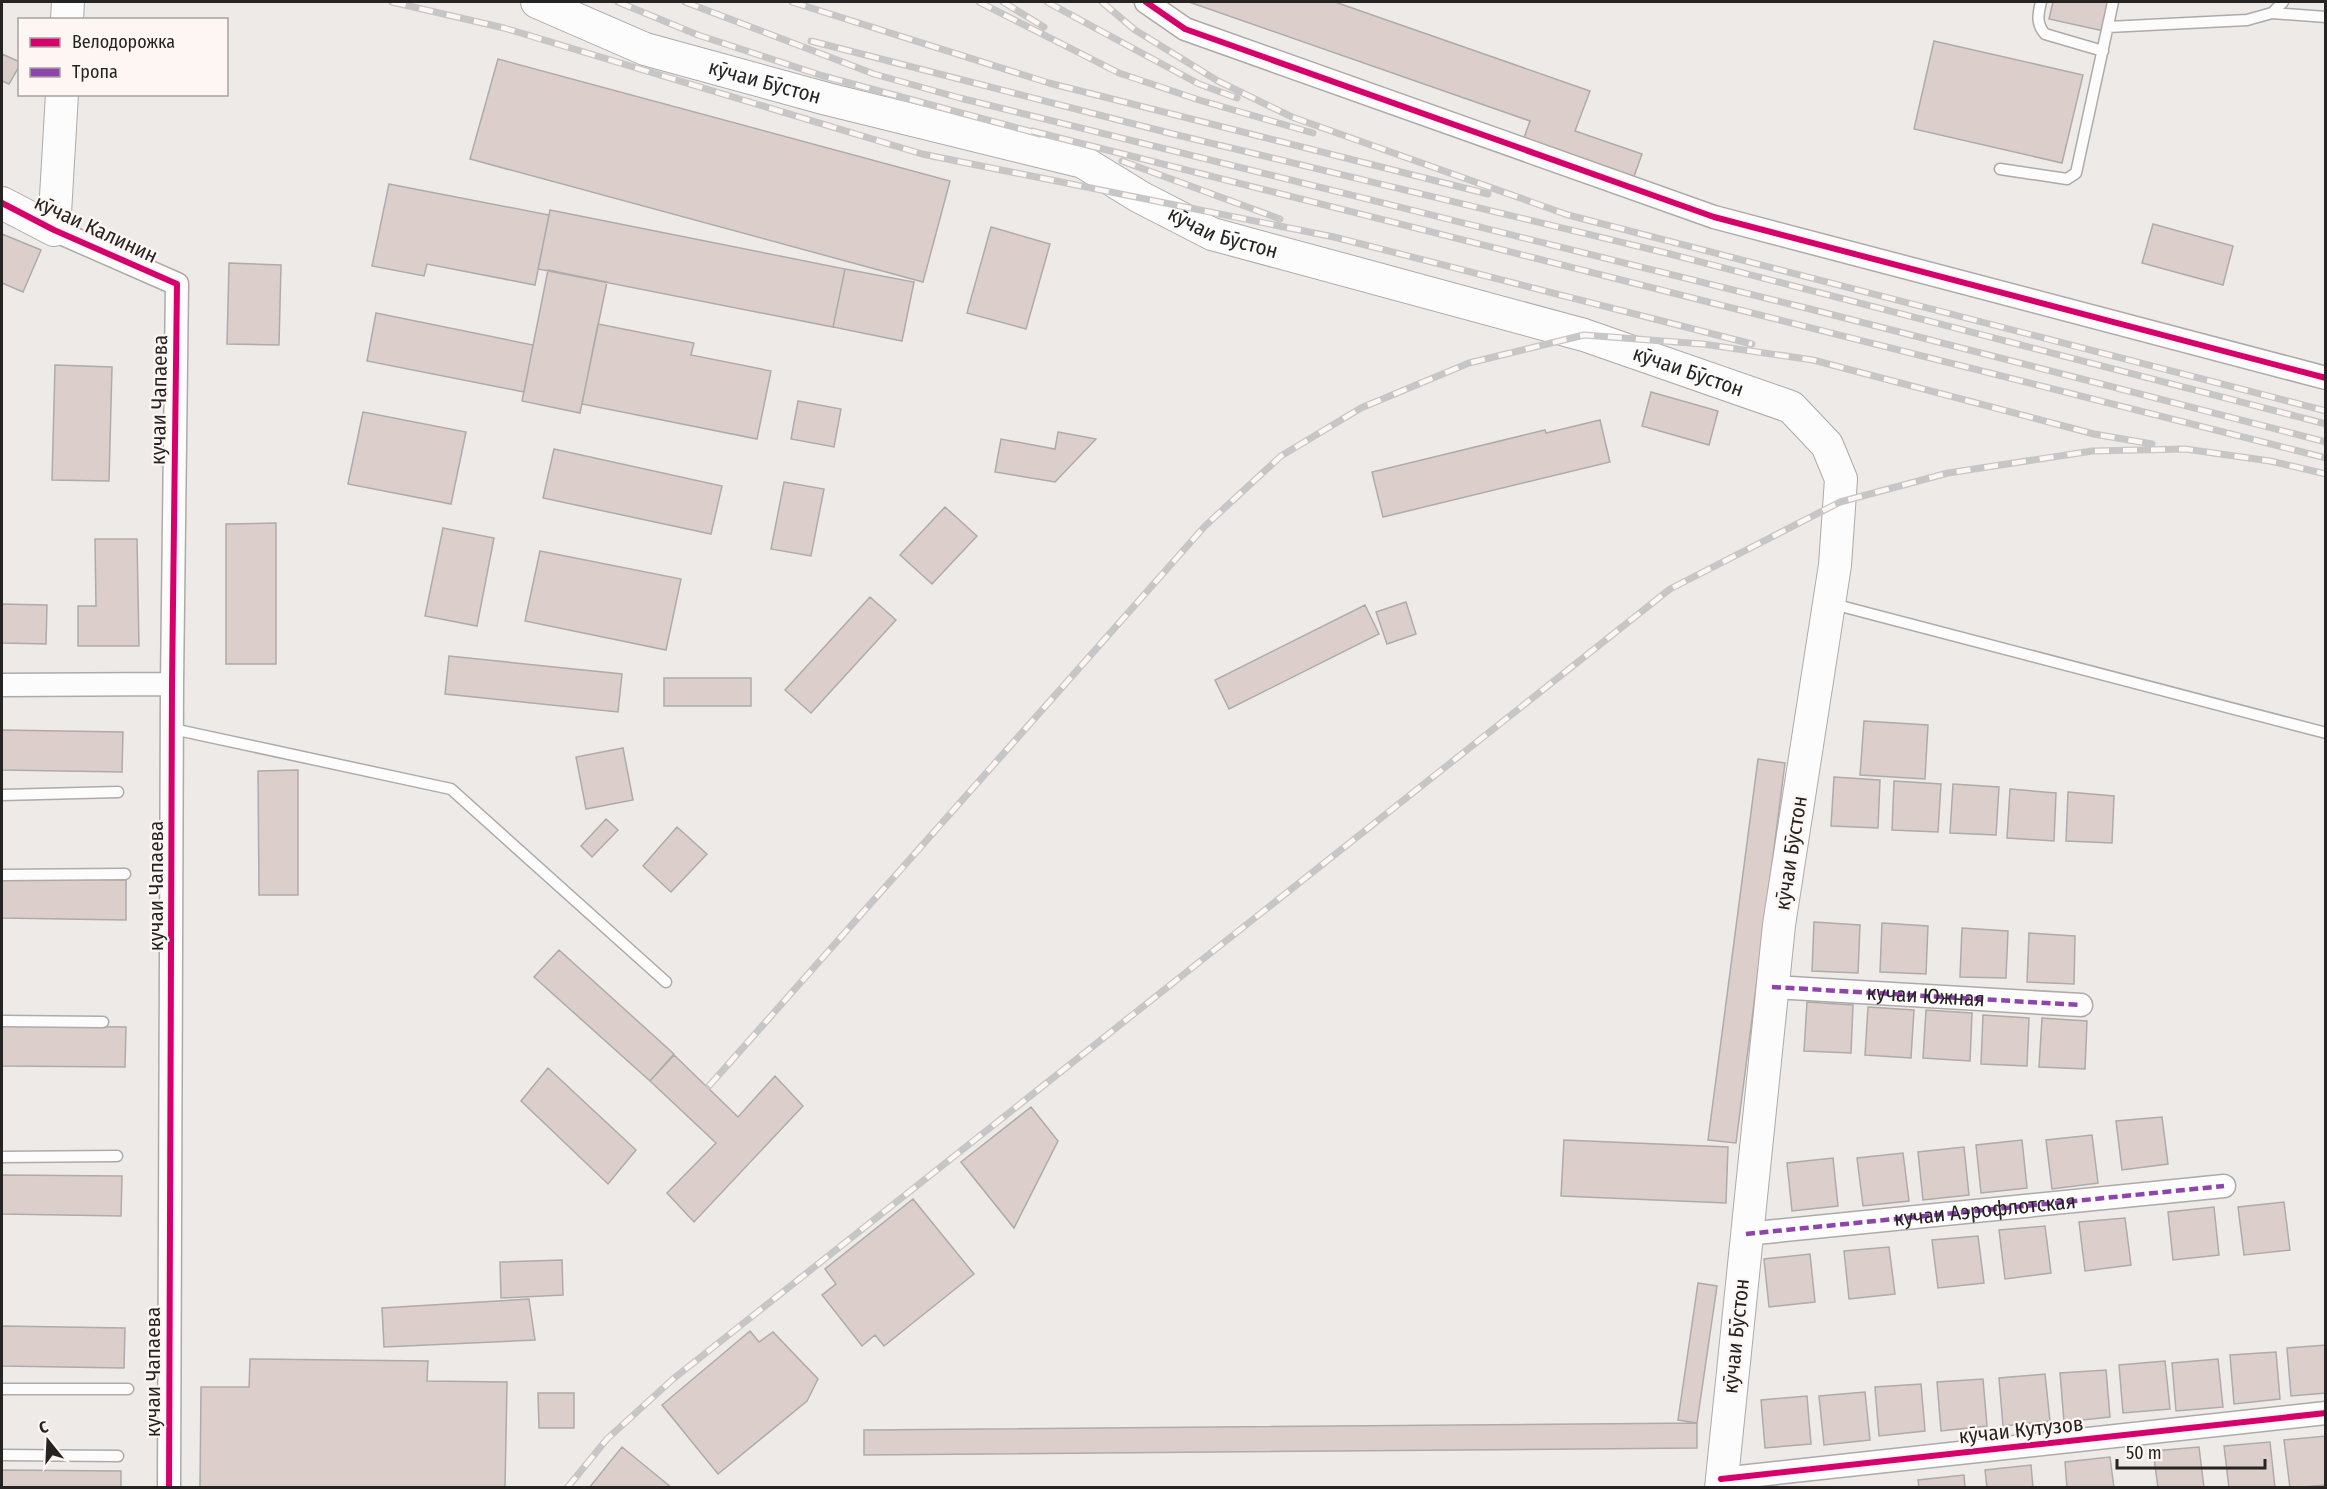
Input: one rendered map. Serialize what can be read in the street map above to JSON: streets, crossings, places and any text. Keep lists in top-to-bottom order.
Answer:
{
  "streets": {
    "main road": ["кӯчаи Бӯстон", "кӯчаи Калинин"],
    "street": [
      "кучаи Чапаева",
      "кучаи Южная",
      "кучаи Аэрофлотская",
      "кӯчаи Кутузов"
    ]
  },
  "crossings": [
    ["кӯчаи Бӯстон", "кучаи Южная"],
    ["кӯчаи Бӯстон", "кучаи Аэрофлотская"],
    ["кӯчаи Бӯстон", "кӯчаи Кутузов"],
    ["кӯчаи Калинин", "кучаи Чапаева"]
  ],
  "legend": ["Велодорожка", "Тропа"],
  "scale_bar": "50 m",
  "north": "top"
}
